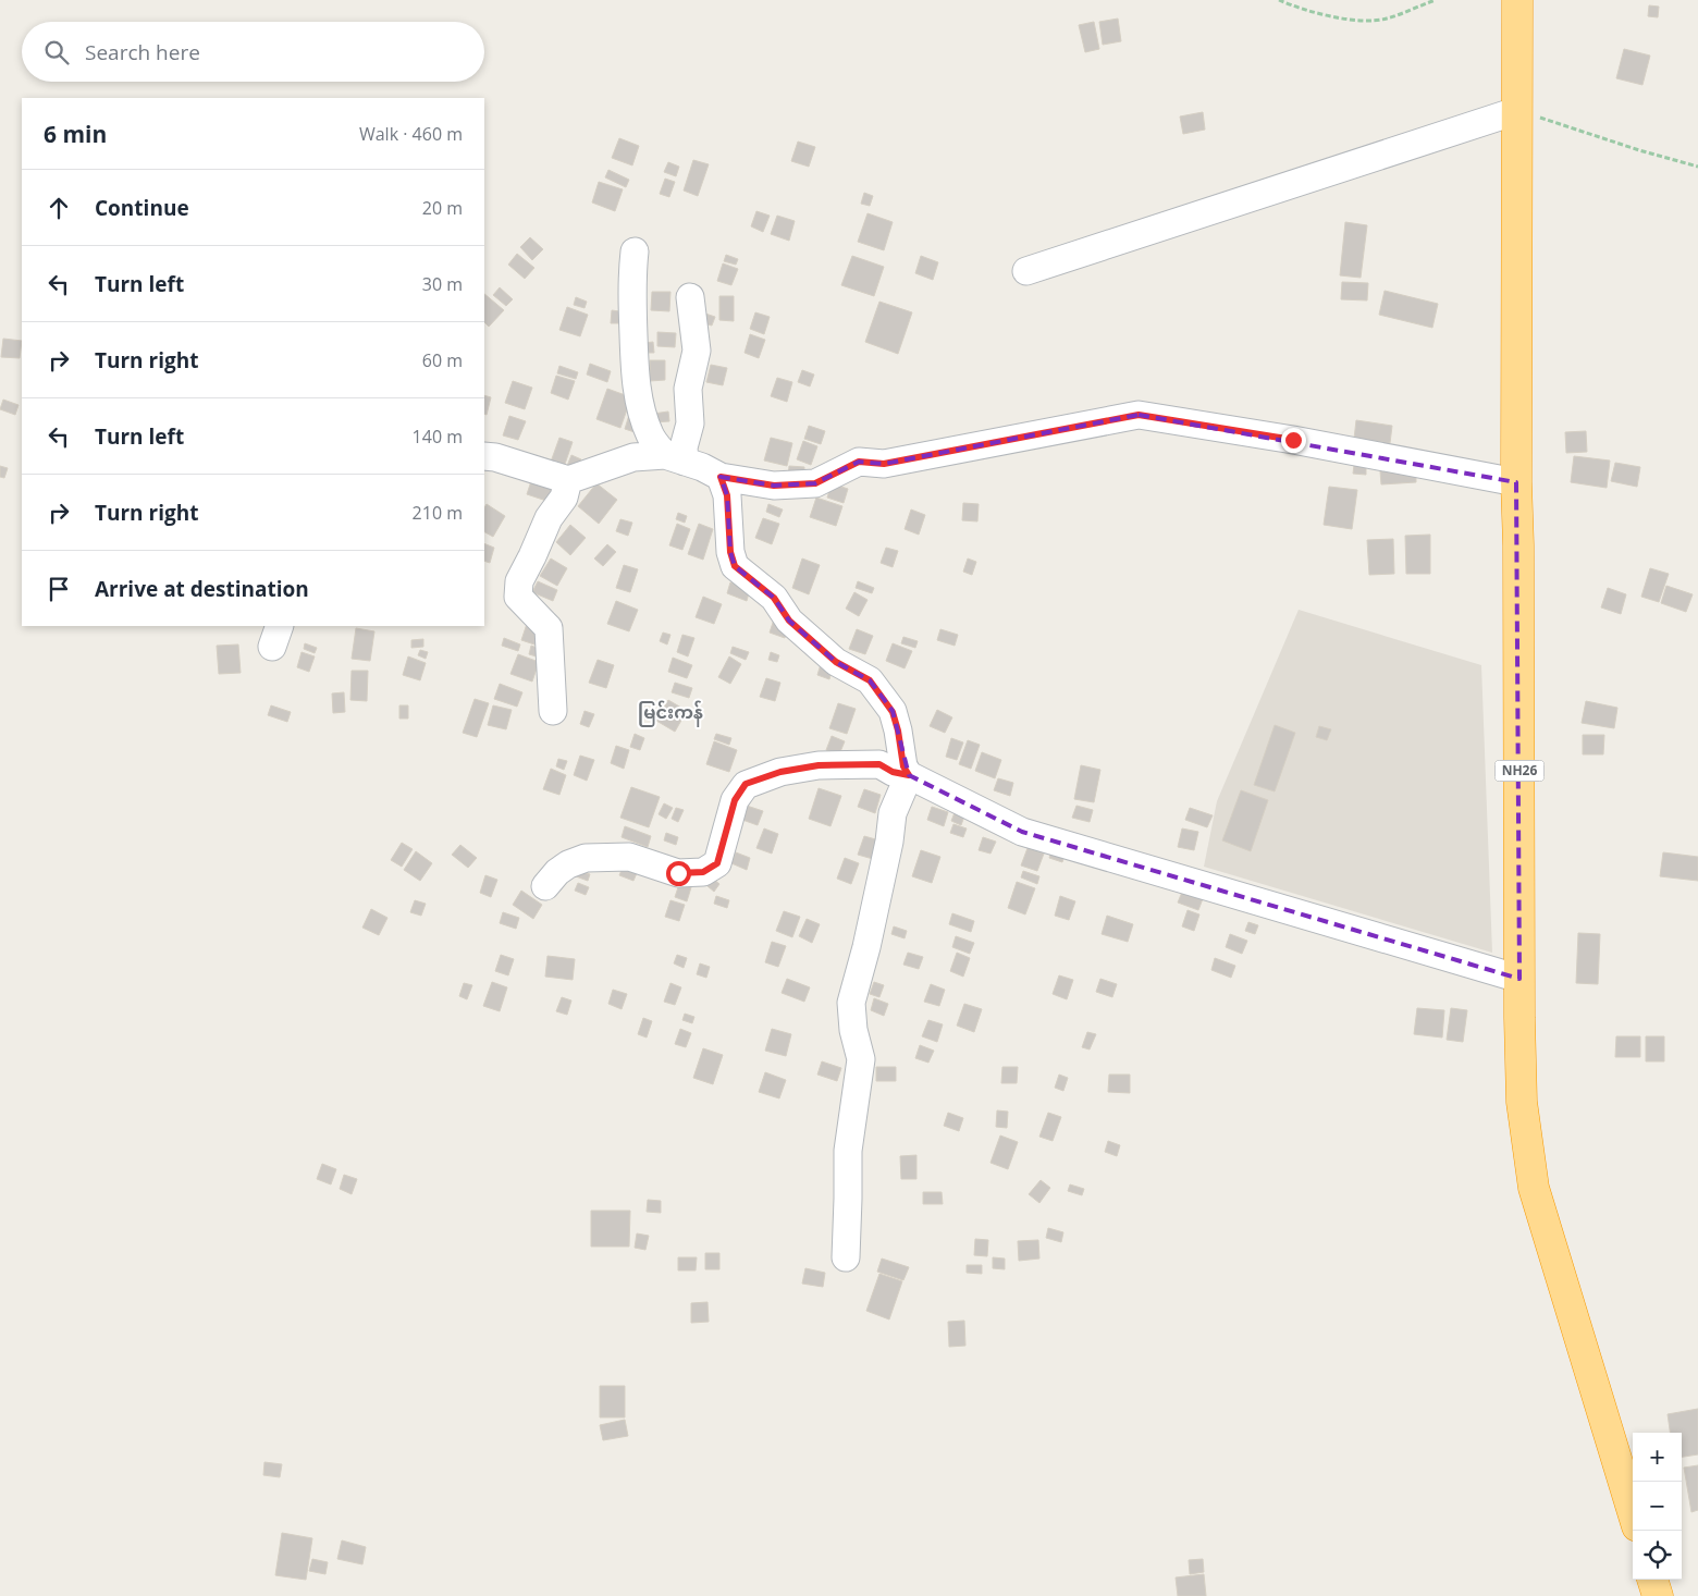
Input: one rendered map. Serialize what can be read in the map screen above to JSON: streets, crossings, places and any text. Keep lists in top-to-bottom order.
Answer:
{
  "streets": {
    "highway": ["NH26"]
  },
  "districts": ["မြင်းကန်"],
  "page": {
    "search": "Search here",
    "heading": ["6 min", "Walk · 460 m"],
    "list": [
      ["Continue", "20 m"],
      ["Turn left", "30 m"],
      ["Turn right", "60 m"],
      ["Turn left", "140 m"],
      ["Turn right", "210 m"],
      "Arrive at destination"
    ],
    "map_buttons": ["+", "−"]
  }
}
